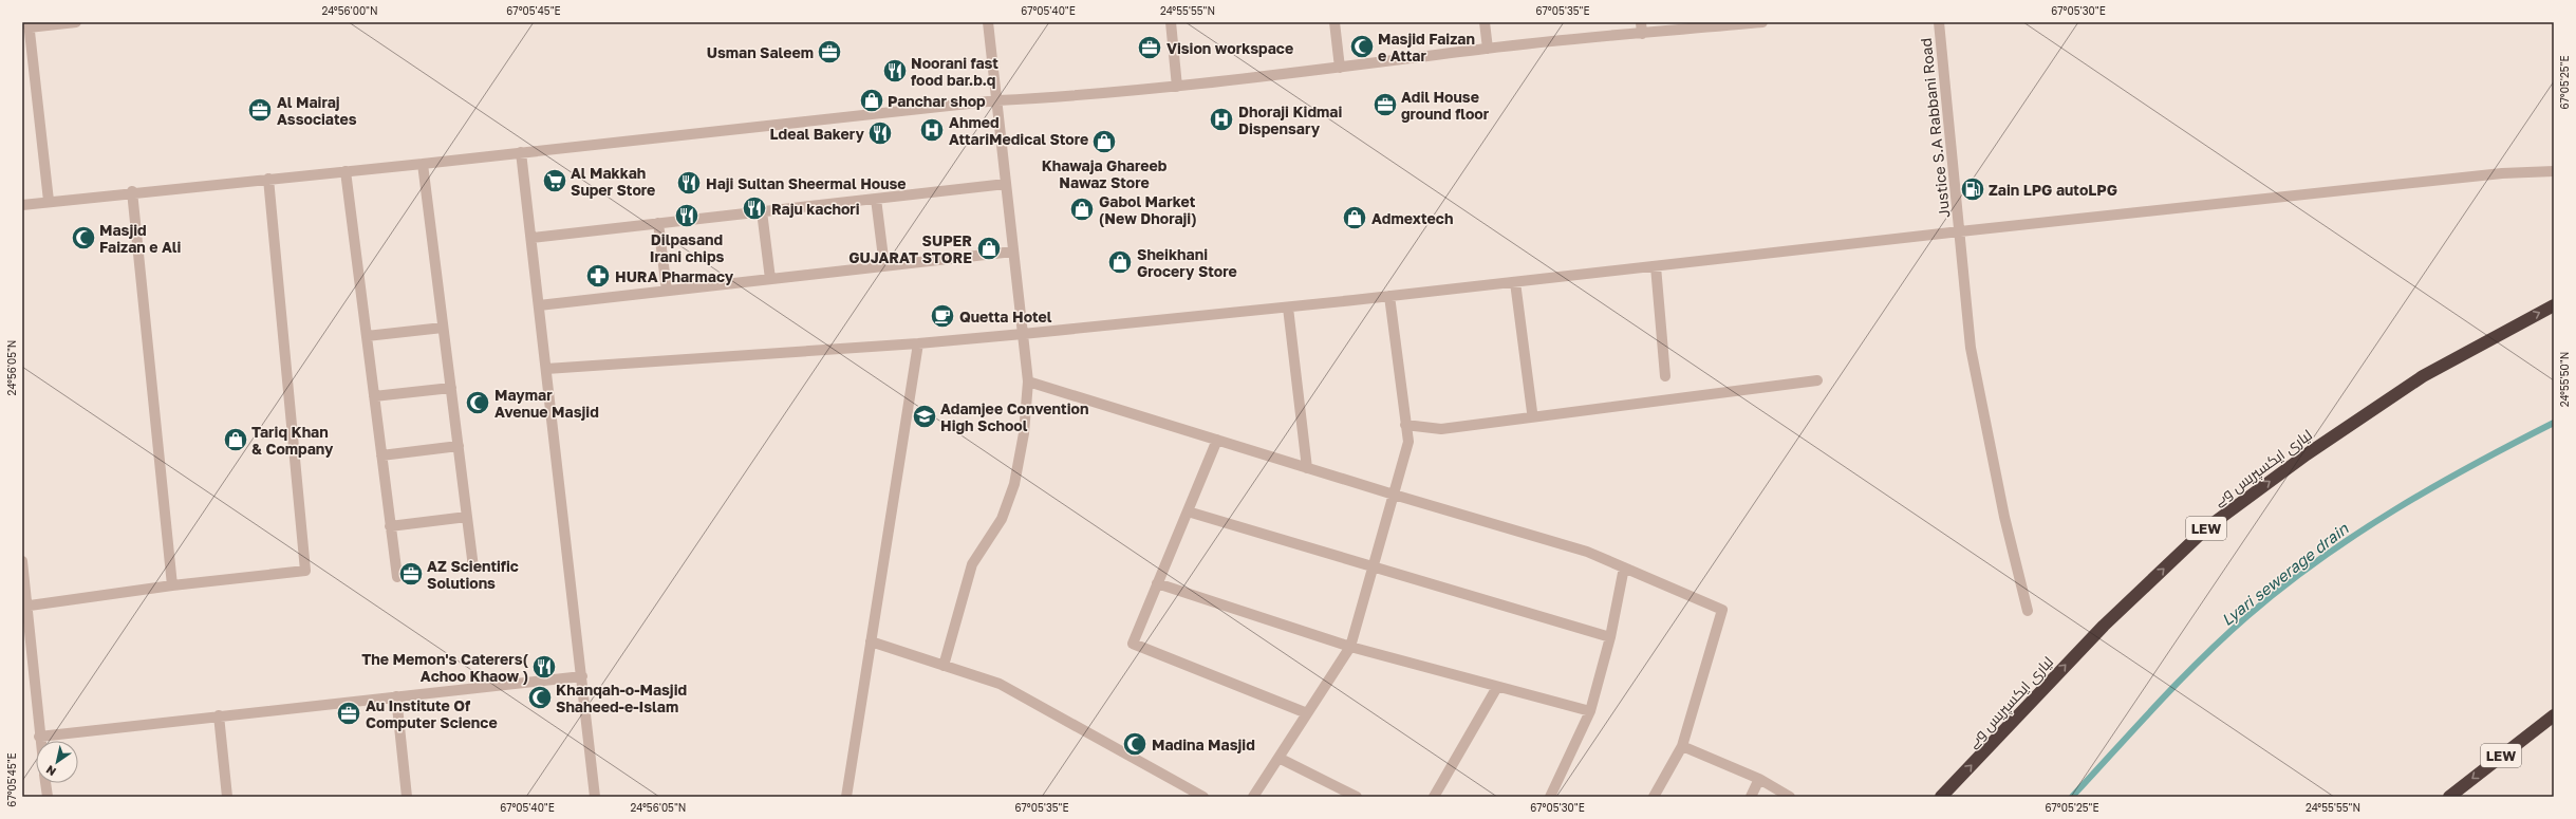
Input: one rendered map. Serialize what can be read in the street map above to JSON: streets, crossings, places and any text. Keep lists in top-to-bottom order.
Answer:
{
  "streets": {
    "highway": ["لیاری ایکسپریس وے", "LEW"],
    "street": ["Justice S.A Rabbani Road"]
  },
  "one_way": ["لیاری ایکسپریس وے"],
  "water": ["Lyari sewerage drain"],
  "places": {
    "mosque": [
      "Masjid Faizan e Attar",
      "Masjid Faizan e Ali",
      "Maymar Avenue Masjid",
      "Khanqah-o-Masjid Shaheed-e-Islam",
      "Madina Masjid"
    ],
    "office": [
      "Vision workspace",
      "Usman Saleem",
      "Adil House ground floor",
      "Al Mairaj Associates",
      "AZ Scientific Solutions",
      "Au Institute Of Computer Science"
    ],
    "restaurant": [
      "Noorani fast food bar.b.q",
      "Ldeal Bakery",
      "Haji Sultan Sheermal House",
      "Raju kachori",
      "Dilpasand Irani chips",
      "The Memon's Caterers( Achoo Khaow )"
    ],
    "shop": [
      "Panchar shop",
      "Khawaja Ghareeb Nawaz Store",
      "Gabol Market (New Dhoraji)",
      "Admextech",
      "SUPER GUJARAT STORE",
      "Sheikhani Grocery Store",
      "Tariq Khan & Company"
    ],
    "hospital": ["Dhoraji Kidmai Dispensary", "Ahmed AttariMedical Store"],
    "supermarket": ["Al Makkah Super Store"],
    "fuel station": ["Zain LPG autoLPG"],
    "pharmacy": ["HURA Pharmacy"],
    "cafe": ["Quetta Hotel"],
    "school or university": ["Adamjee Convention High School"]
  },
  "north": "bottom left",
  "coordinates": [
    "24°56'00\"N",
    "67°05'45\"E",
    "67°05'40\"E",
    "24°55'55\"N",
    "67°05'35\"E",
    "67°05'30\"E",
    "67°05'25\"E",
    "24°56'05\"N",
    "24°55'50\"N"
  ]
}
